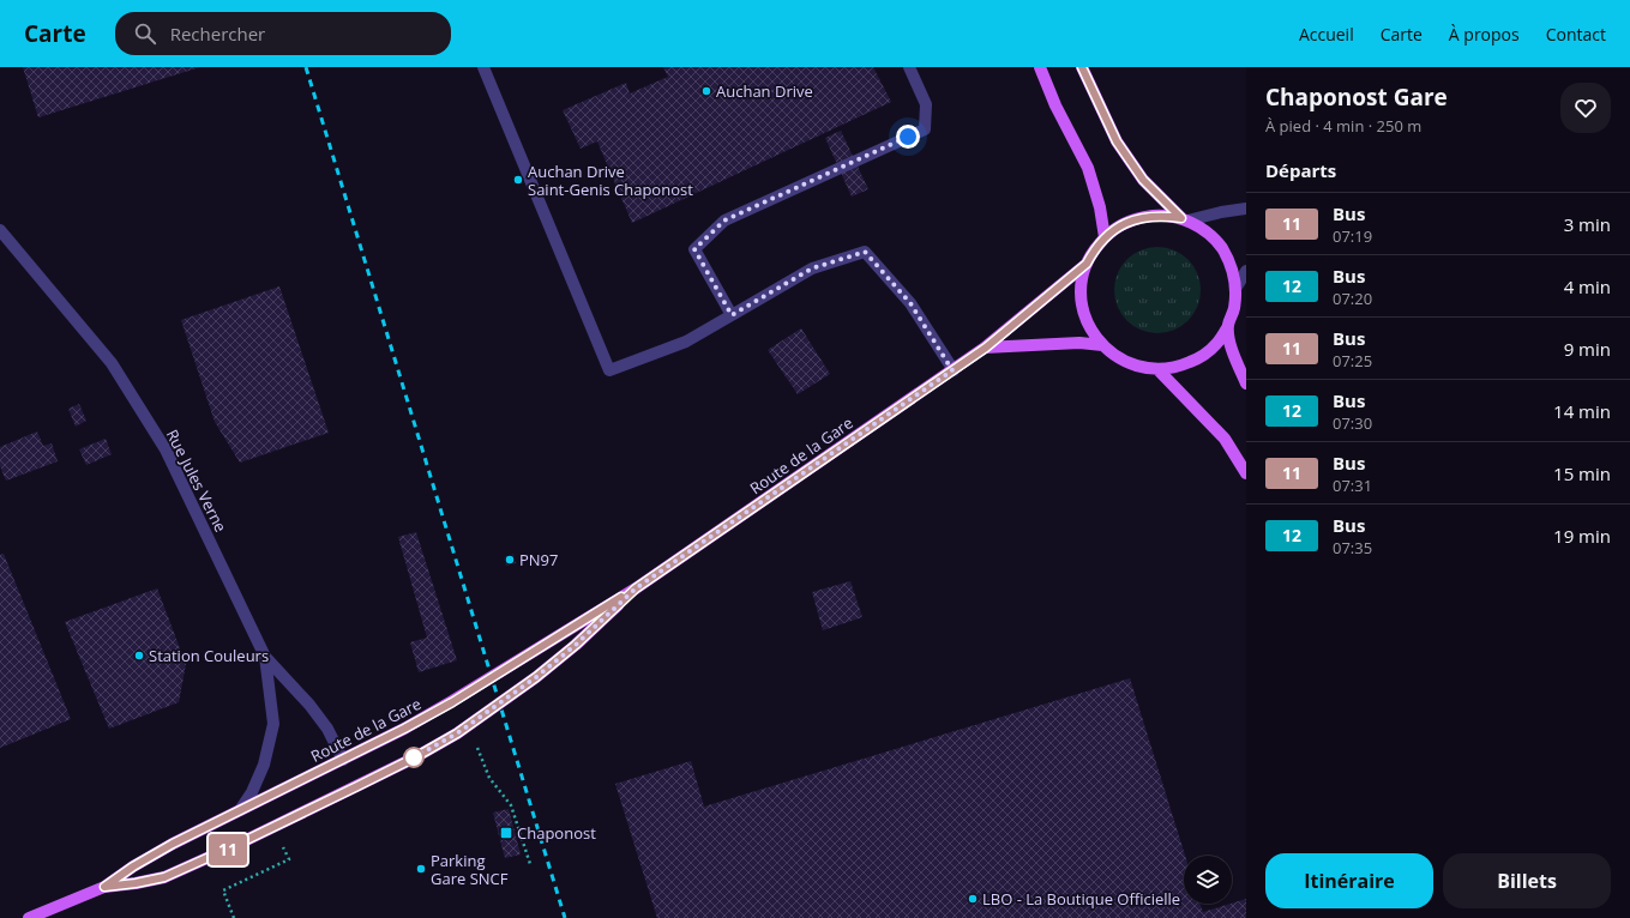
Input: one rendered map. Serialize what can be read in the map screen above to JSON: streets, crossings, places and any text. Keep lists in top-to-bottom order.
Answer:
{
  "streets": {
    "main road": ["Route de la Gare"],
    "street": ["Rue Jules Verne"]
  },
  "crossings": [
    ["Route de la Gare", "Rue Jules Verne"]
  ],
  "places": {
    "other": [
      "Auchan Drive",
      "Auchan Drive Saint-Genis Chaponost",
      "PN97",
      "Station Couleurs",
      "Parking Gare SNCF",
      "LBO - La Boutique Officielle"
    ],
    "transit": ["Chaponost"]
  },
  "lines": ["bus line 11"],
  "page": {
    "header": "Carte",
    "search": "Rechercher",
    "nav": [
      "Accueil",
      "Carte",
      "À propos",
      "Contact"
    ],
    "on_map": "11",
    "heading": [
      ["Chaponost Gare", "À pied · 4 min · 250 m"],
      "Départs"
    ],
    "list": [
      {
        "mark": "11",
        "name": "Bus",
        "note": "07:19",
        "value": "3 min"
      },
      {
        "mark": "12",
        "name": "Bus",
        "note": "07:20",
        "value": "4 min"
      },
      {
        "mark": "11",
        "name": "Bus",
        "note": "07:25",
        "value": "9 min"
      },
      {
        "mark": "12",
        "name": "Bus",
        "note": "07:30",
        "value": "14 min"
      },
      {
        "mark": "11",
        "name": "Bus",
        "note": "07:31",
        "value": "15 min"
      },
      {
        "mark": "12",
        "name": "Bus",
        "note": "07:35",
        "value": "19 min"
      }
    ],
    "buttons": ["Itinéraire", "Billets"]
  }
}
